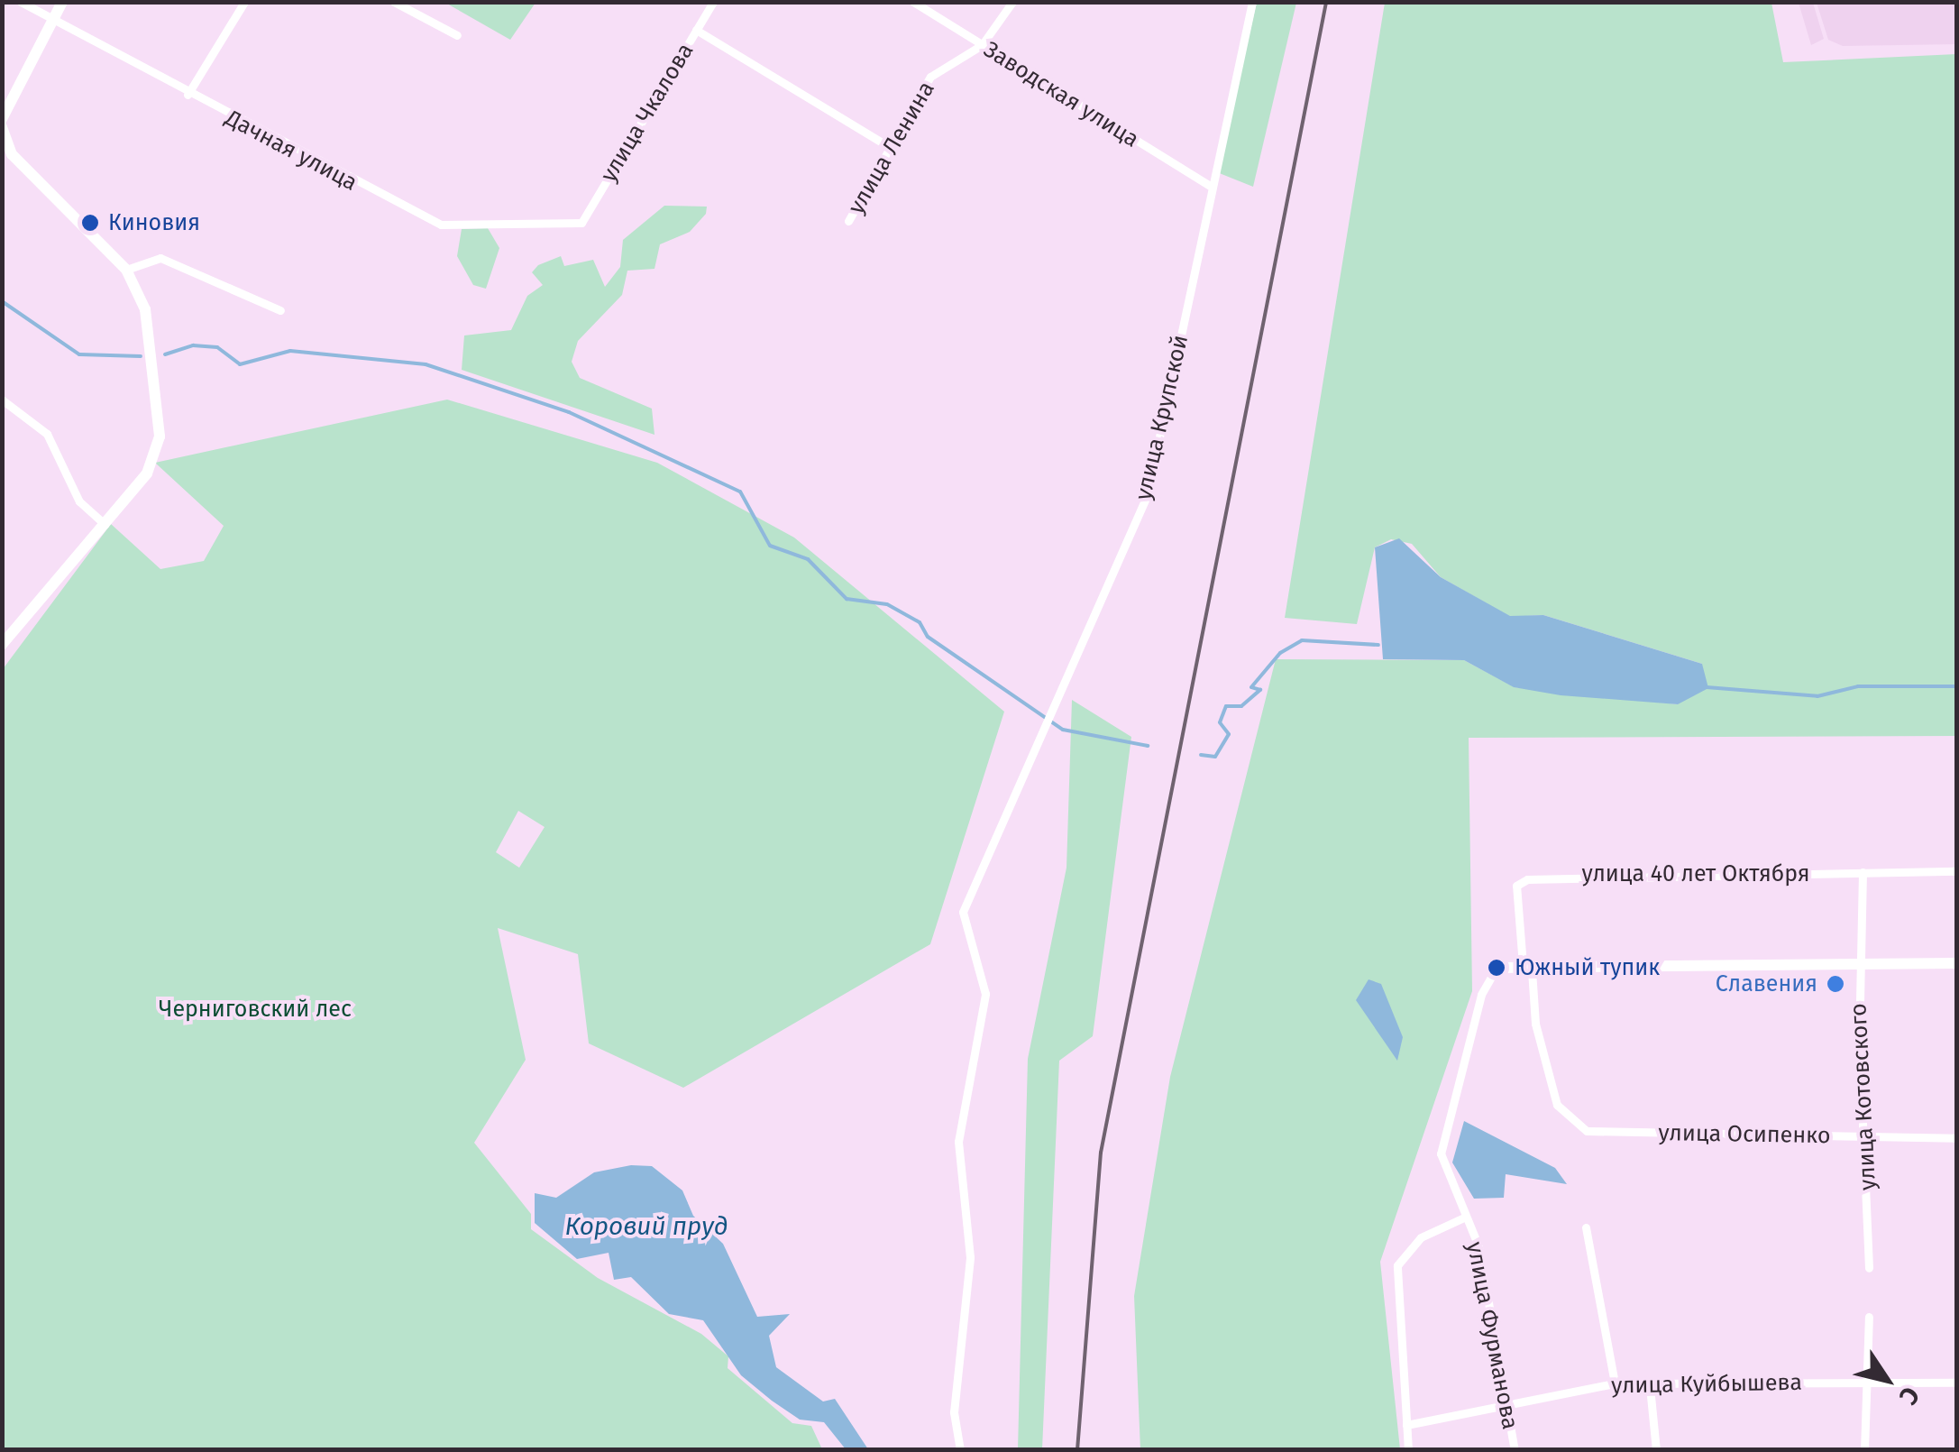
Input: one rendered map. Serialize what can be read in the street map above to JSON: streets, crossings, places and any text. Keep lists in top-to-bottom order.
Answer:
{
  "streets": {
    "street": [
      "Заводская улица",
      "улица Чкалова",
      "улица Ленина",
      "Дачная улица",
      "улица Крупской",
      "улица 40 лет Октября",
      "улица Котовского",
      "улица Осипенко",
      "улица Фурманова",
      "улица Куйбышева"
    ]
  },
  "crossings": [
    ["Заводская улица", "улица Ленина"],
    ["Заводская улица", "улица Крупской"],
    ["улица Чкалова", "Дачная улица"],
    ["улица 40 лет Октября", "улица Котовского"],
    ["улица 40 лет Октября", "улица Осипенко"],
    ["улица Котовского", "улица Осипенко"],
    ["улица Фурманова", "улица Куйбышева"]
  ],
  "water": ["Коровий пруд"],
  "parks": ["Черниговский лес"],
  "places": ["Киновия", "Южный тупик", "Славения"],
  "north": "bottom right"
}
